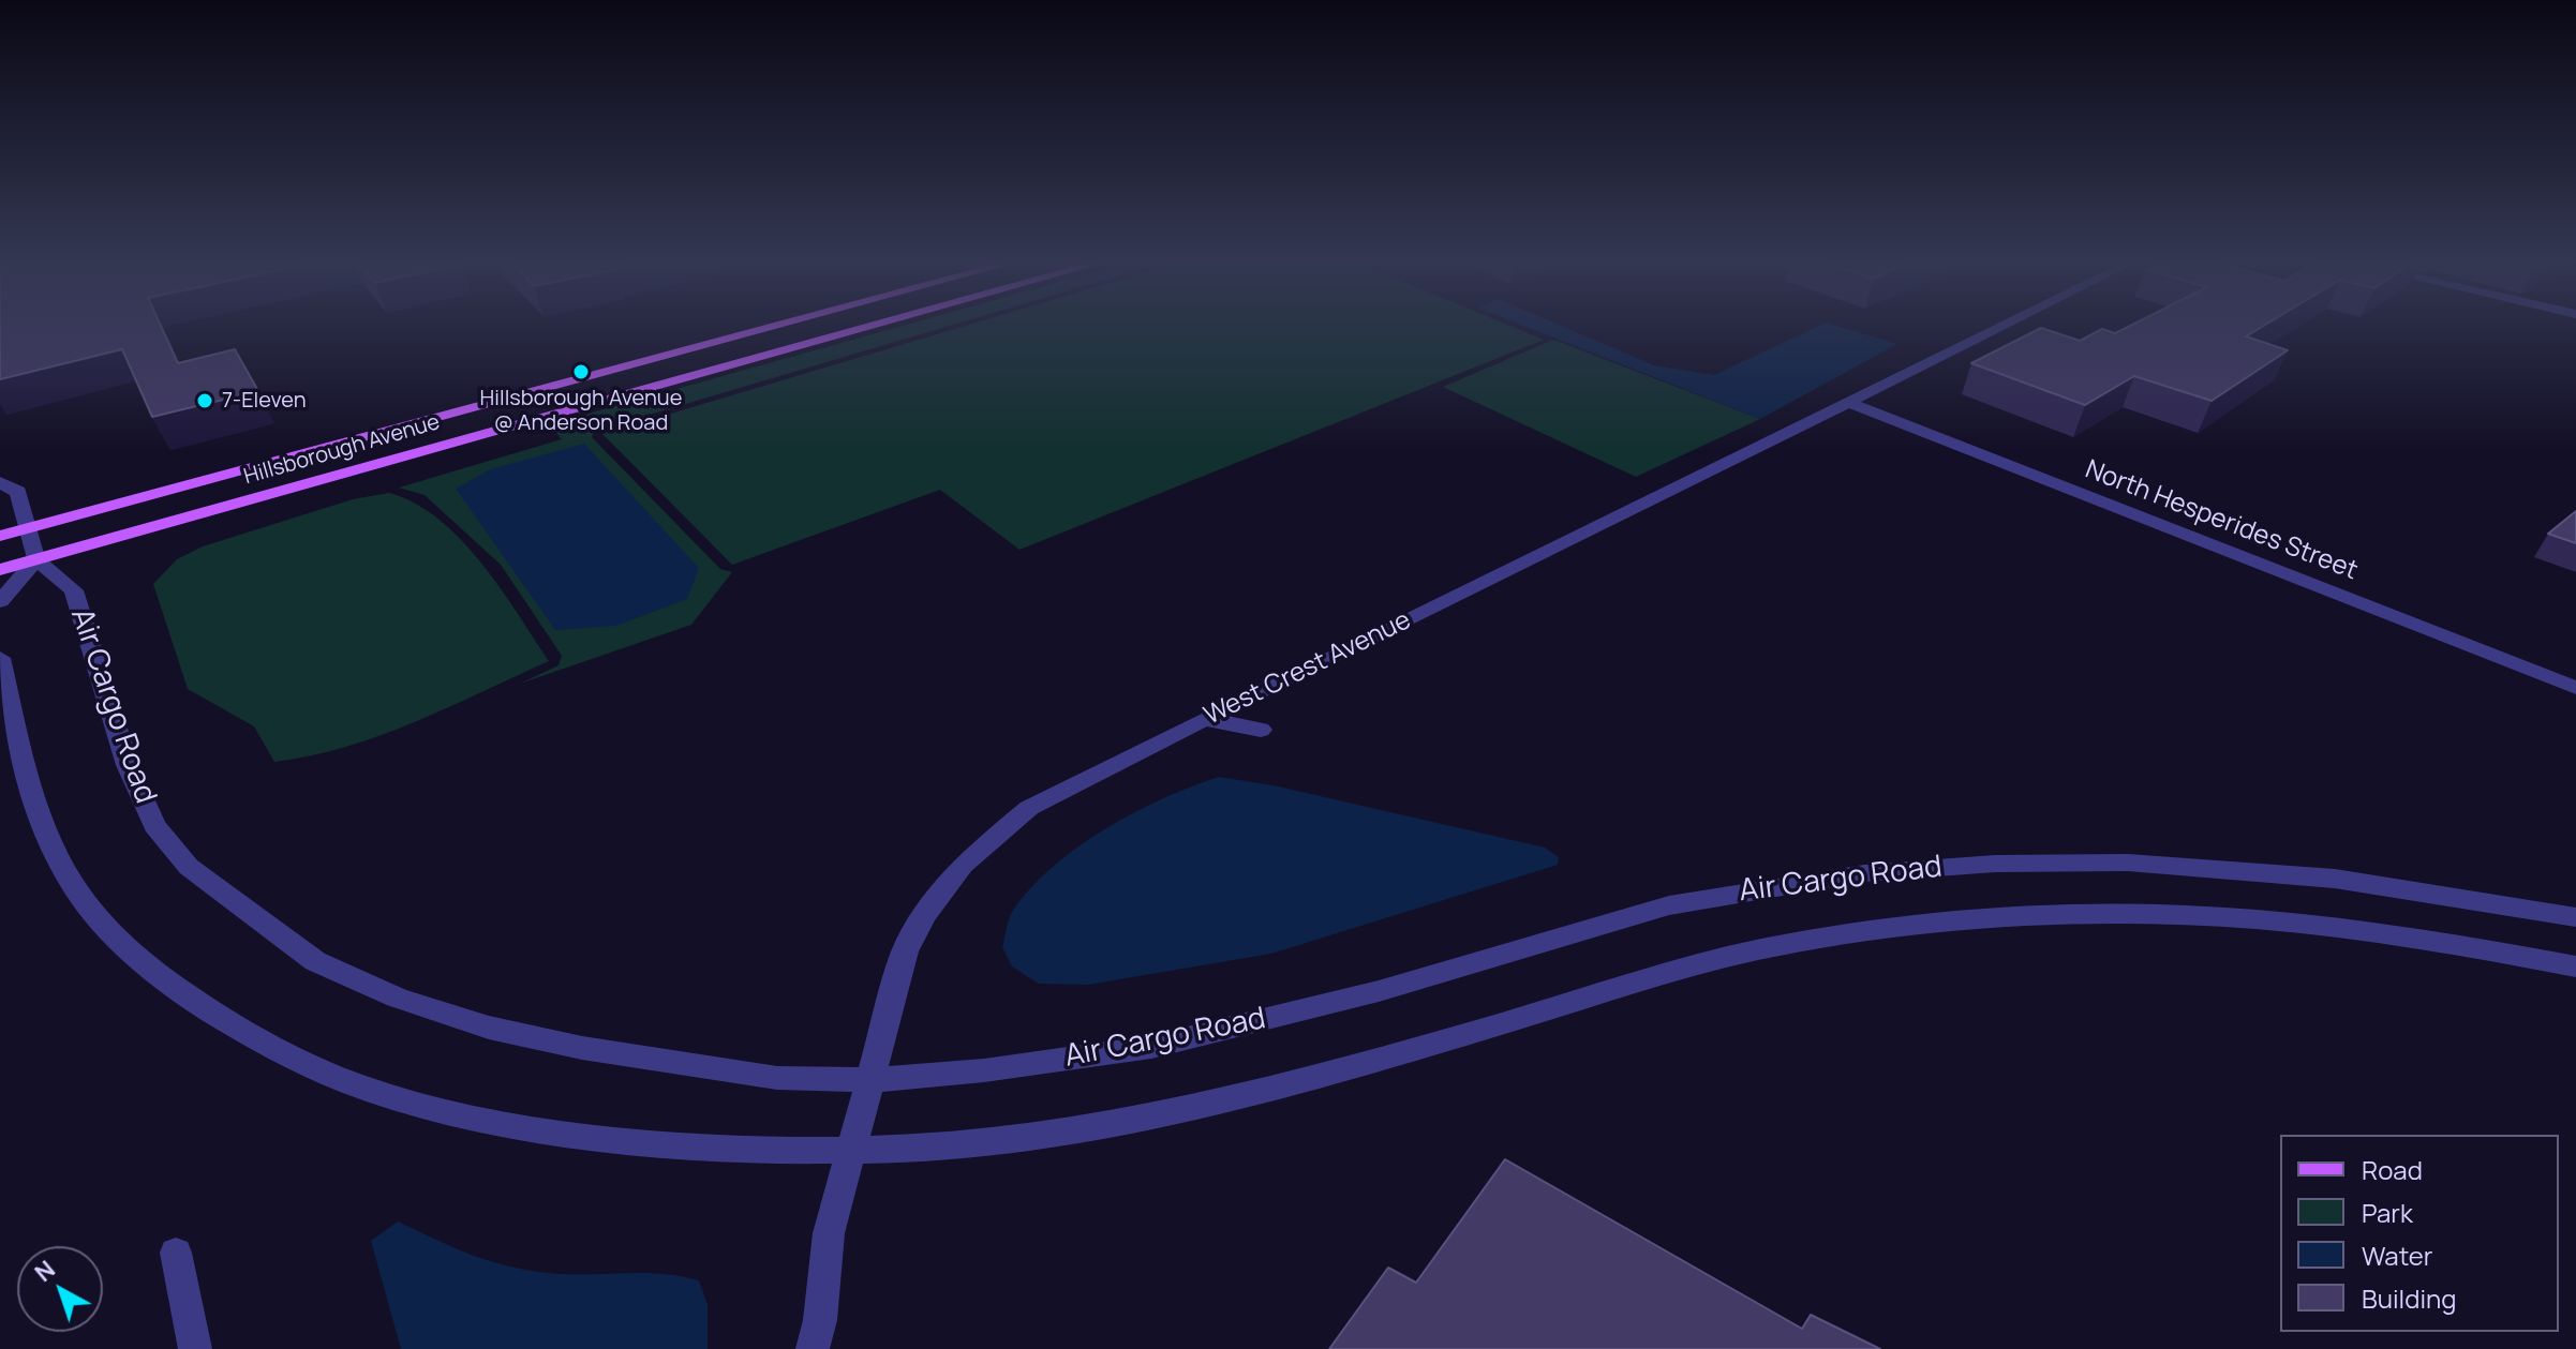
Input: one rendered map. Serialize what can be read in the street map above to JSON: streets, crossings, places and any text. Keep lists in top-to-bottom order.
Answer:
{
  "streets": {
    "main road": ["Hillsborough Avenue"],
    "street": ["North Hesperides Street", "West Crest Avenue", "Air Cargo Road"]
  },
  "crossings": [
    ["Hillsborough Avenue", "Air Cargo Road"],
    ["North Hesperides Street", "West Crest Avenue"],
    ["West Crest Avenue", "Air Cargo Road"]
  ],
  "places": ["Hillsborough Avenue @ Anderson Road", "7-Eleven"],
  "legend": [
    "Road",
    "Park",
    "Water",
    "Building"
  ],
  "north": "top left"
}
